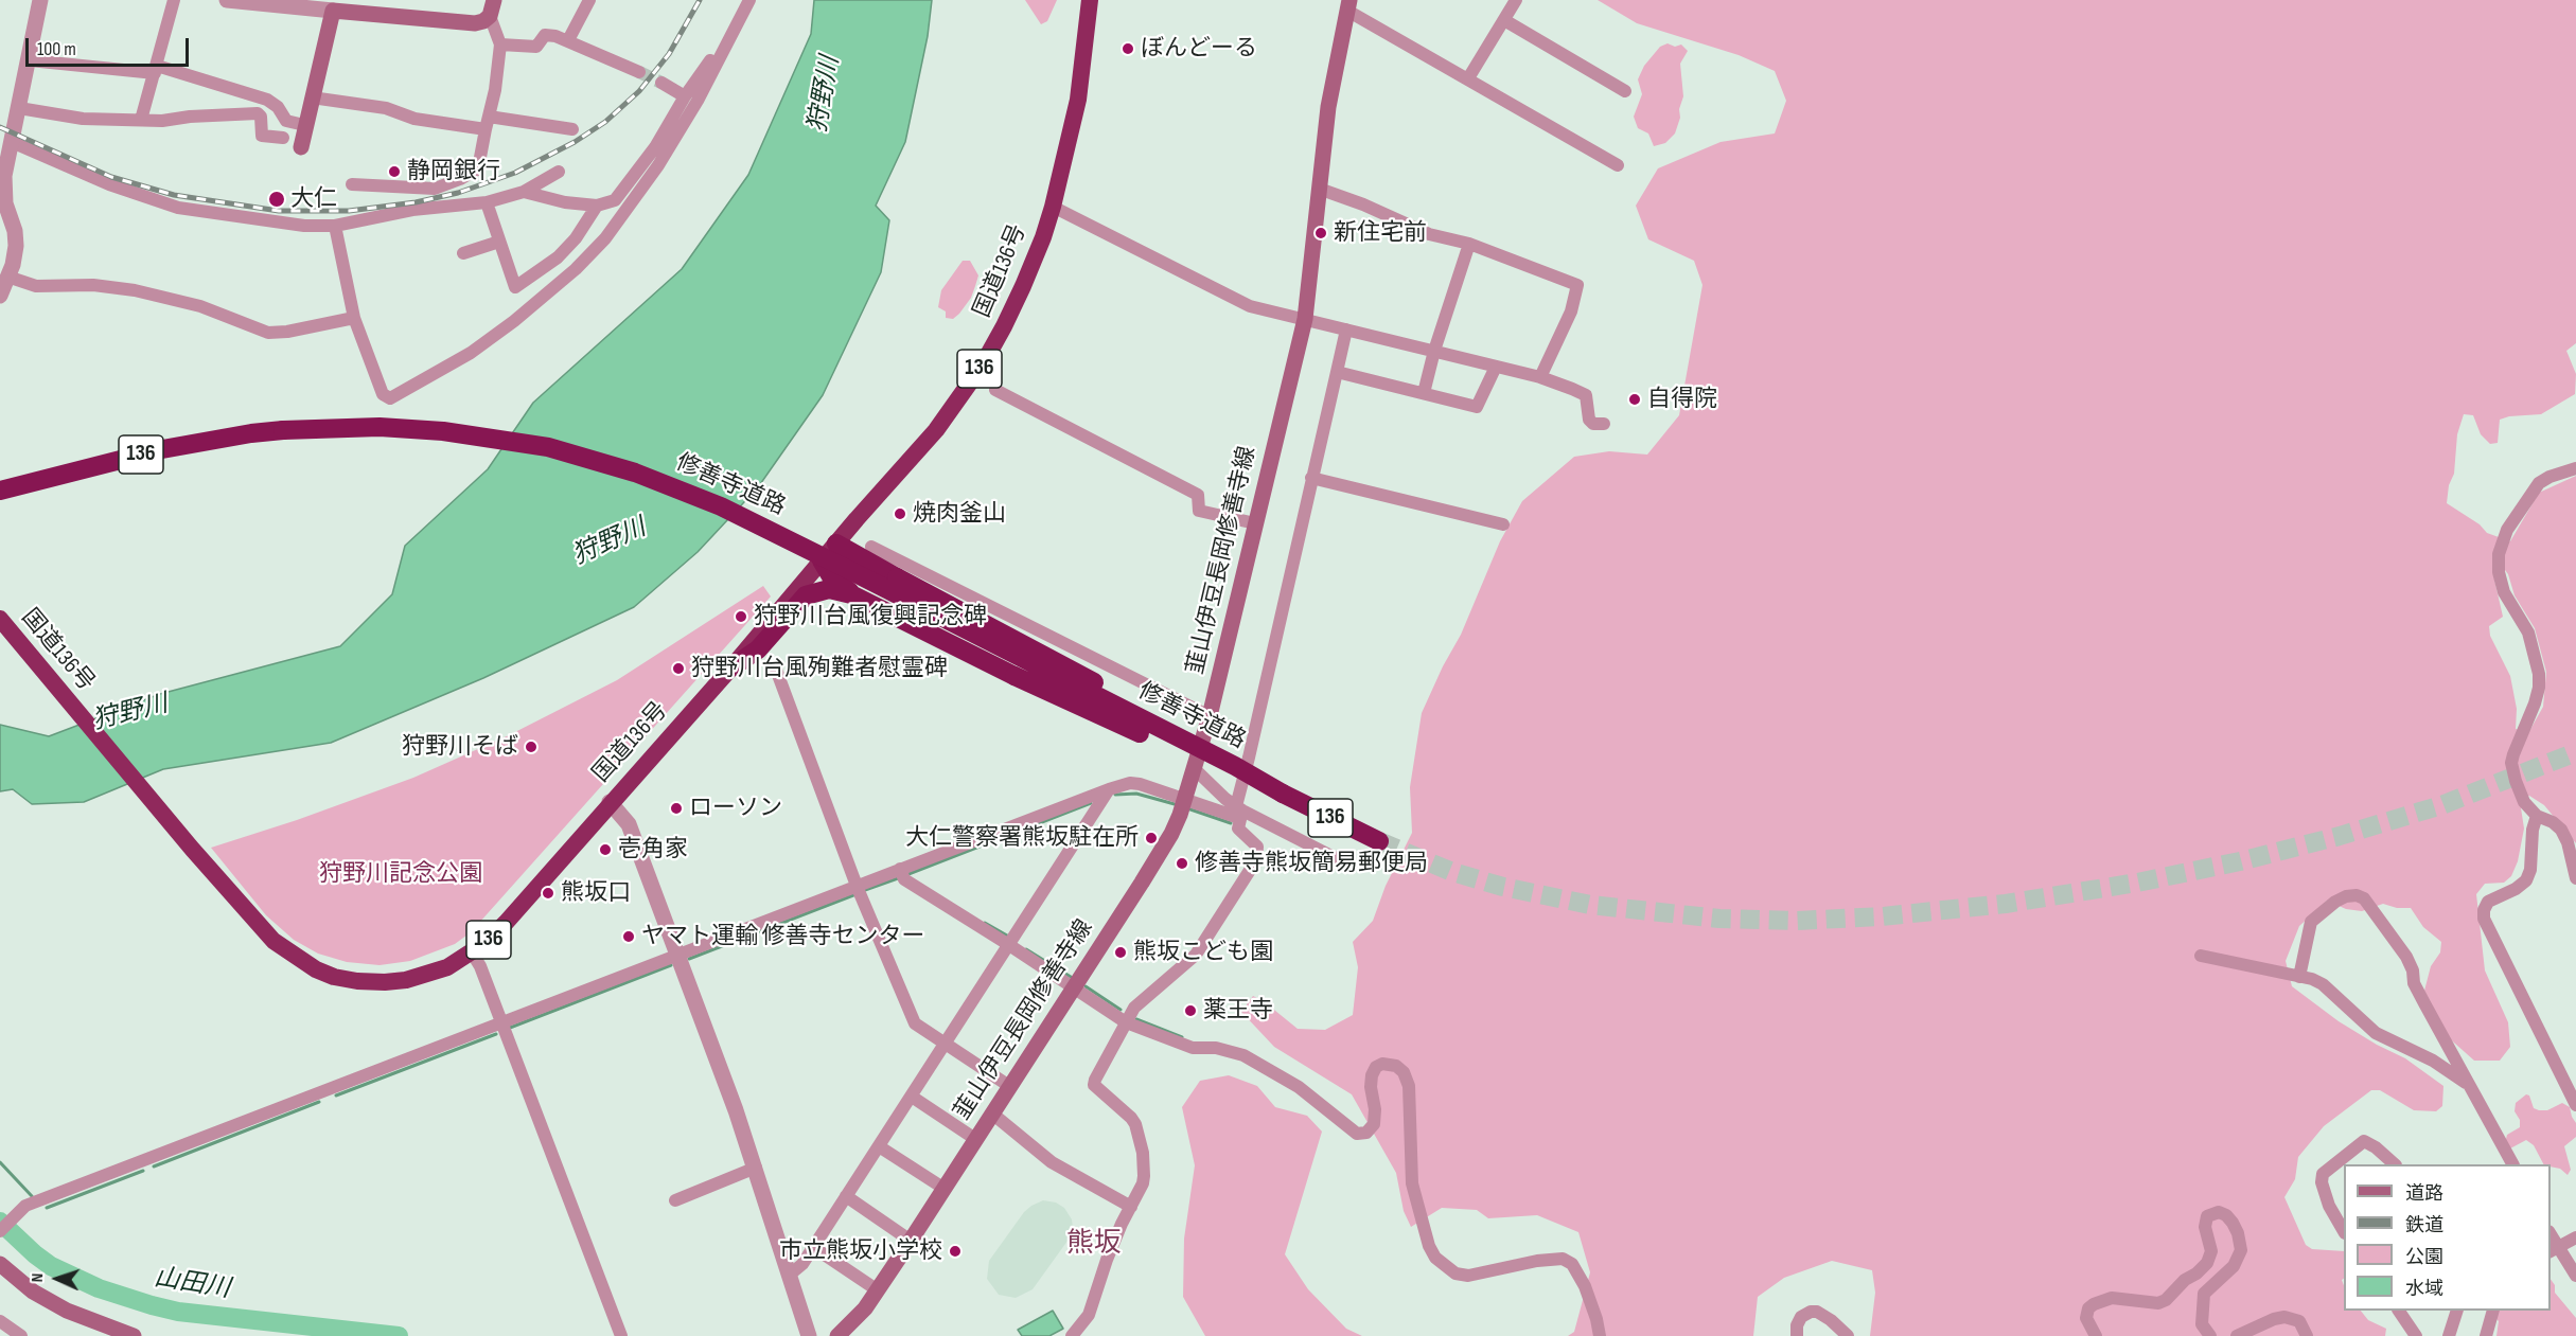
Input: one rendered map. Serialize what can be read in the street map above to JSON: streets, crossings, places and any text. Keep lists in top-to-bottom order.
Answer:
{
  "streets": {
    "highway": ["国道136号", "136", "修善寺道路"],
    "main road": ["韮山伊豆長岡修善寺線"]
  },
  "districts": ["熊坂"],
  "water": ["狩野川", "山田川"],
  "parks": ["狩野川記念公園"],
  "places": [
    "ぼんどーる",
    "静岡銀行",
    "大仁",
    "新住宅前",
    "自得院",
    "焼肉釜山",
    "狩野川台風復興記念碑",
    "狩野川台風殉難者慰霊碑",
    "狩野川そば",
    "ローソン",
    "大仁警察署熊坂駐在所",
    "壱角家",
    "修善寺熊坂簡易郵便局",
    "熊坂口",
    "ヤマト運輸 修善寺センター",
    "熊坂こども園",
    "薬王寺",
    "市立熊坂小学校"
  ],
  "legend": [
    "道路",
    "鉄道",
    "公園",
    "水域"
  ],
  "scale_bar": "100 m",
  "north": "left"
}
